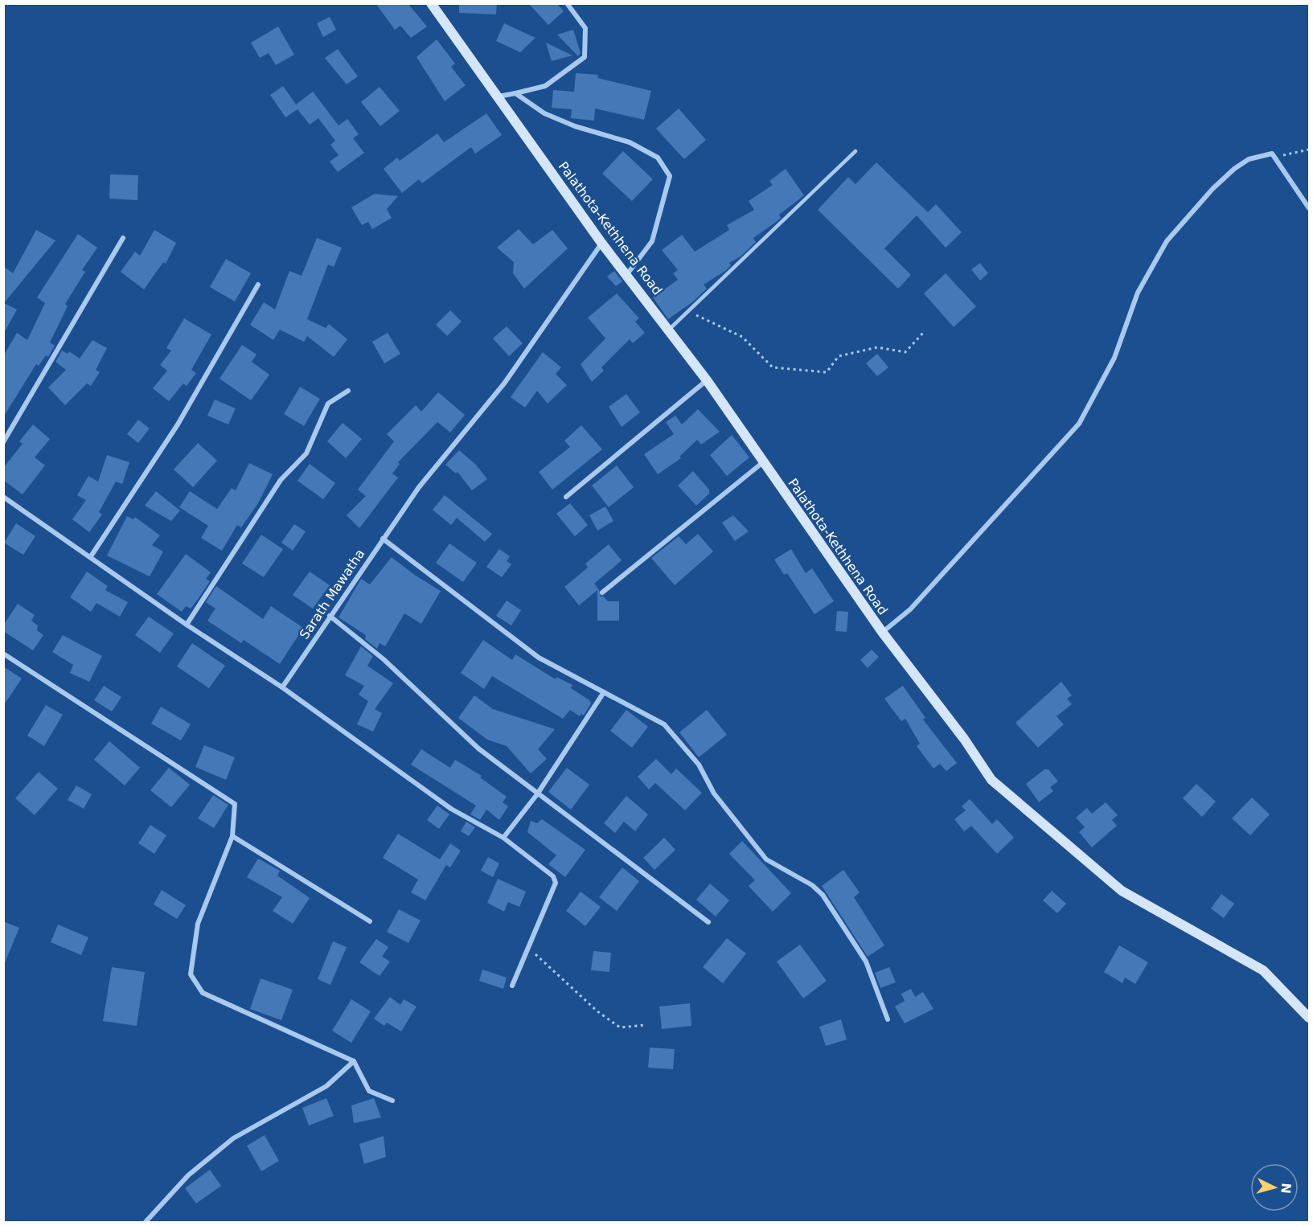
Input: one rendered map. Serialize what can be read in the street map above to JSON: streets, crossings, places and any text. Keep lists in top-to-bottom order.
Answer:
{
  "streets": {
    "street": ["Palathota-Kethhena Road", "Sarath Mawatha"]
  },
  "crossings": [
    ["Palathota-Kethhena Road", "Sarath Mawatha"]
  ],
  "north": "right"
}
